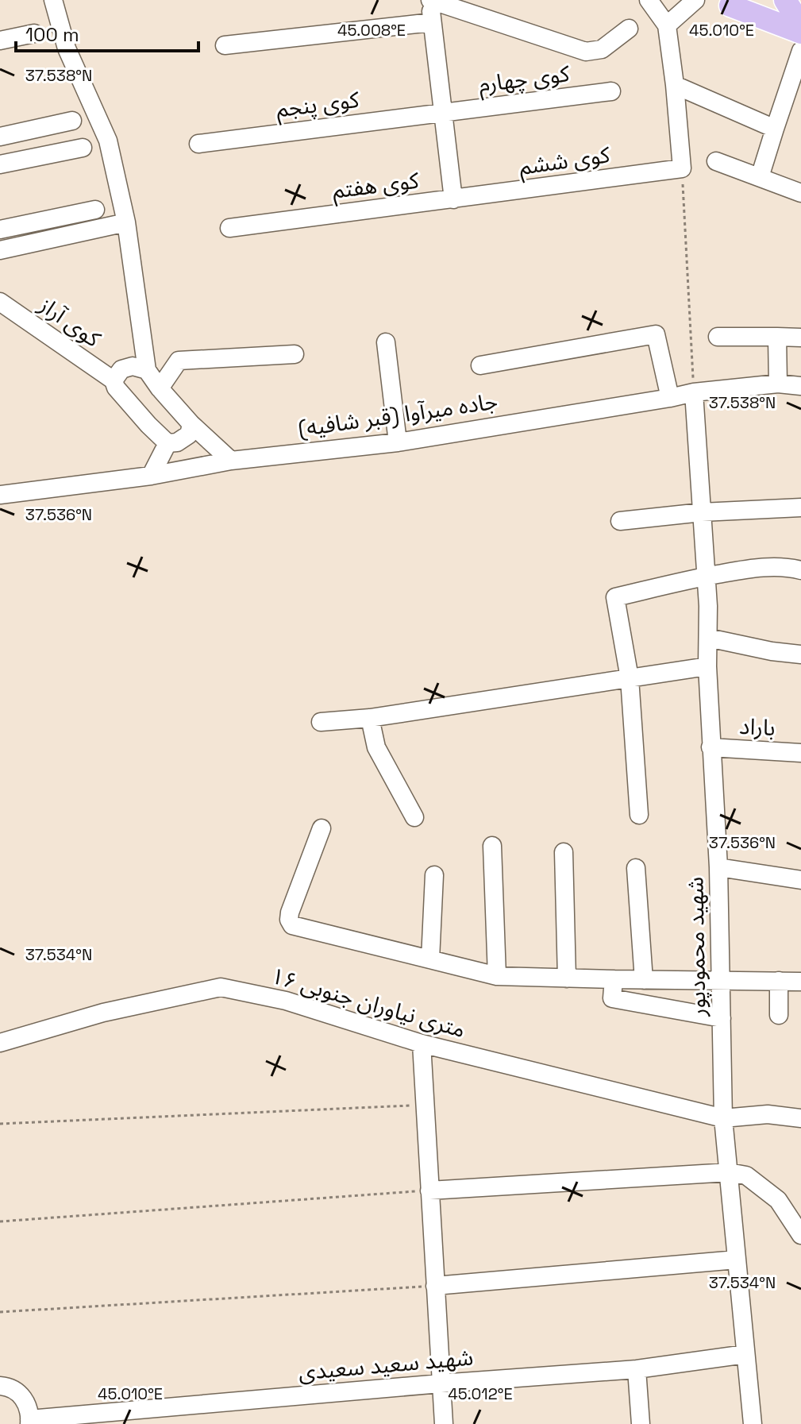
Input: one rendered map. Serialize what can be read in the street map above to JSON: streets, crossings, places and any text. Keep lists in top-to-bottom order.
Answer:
{
  "streets": {
    "street": [
      "کوی چهارم",
      "کوی پنجم",
      "کوی ششم",
      "کوی هفتم",
      "کوی آراز",
      "جاده میرآوا (قبر شافیه)",
      "باراد",
      "شهید محمودپور",
      "۱۶ متری نیاوران جنوبی",
      "شهید سعید سعیدی"
    ]
  },
  "crossings": [
    ["کوی چهارم", "کوی پنجم"],
    ["کوی ششم", "کوی هفتم"],
    ["جاده میرآوا (قبر شافیه)", "شهید محمودپور"],
    ["باراد", "شهید محمودپور"],
    ["شهید محمودپور", "۱۶ متری نیاوران جنوبی"],
    ["شهید محمودپور", "شهید سعید سعیدی"]
  ],
  "scale_bar": "100 m",
  "coordinates": [
    "45.008°E",
    "45.010°E",
    "37.538°N",
    "37.536°N",
    "37.534°N",
    "45.012°E"
  ]
}
